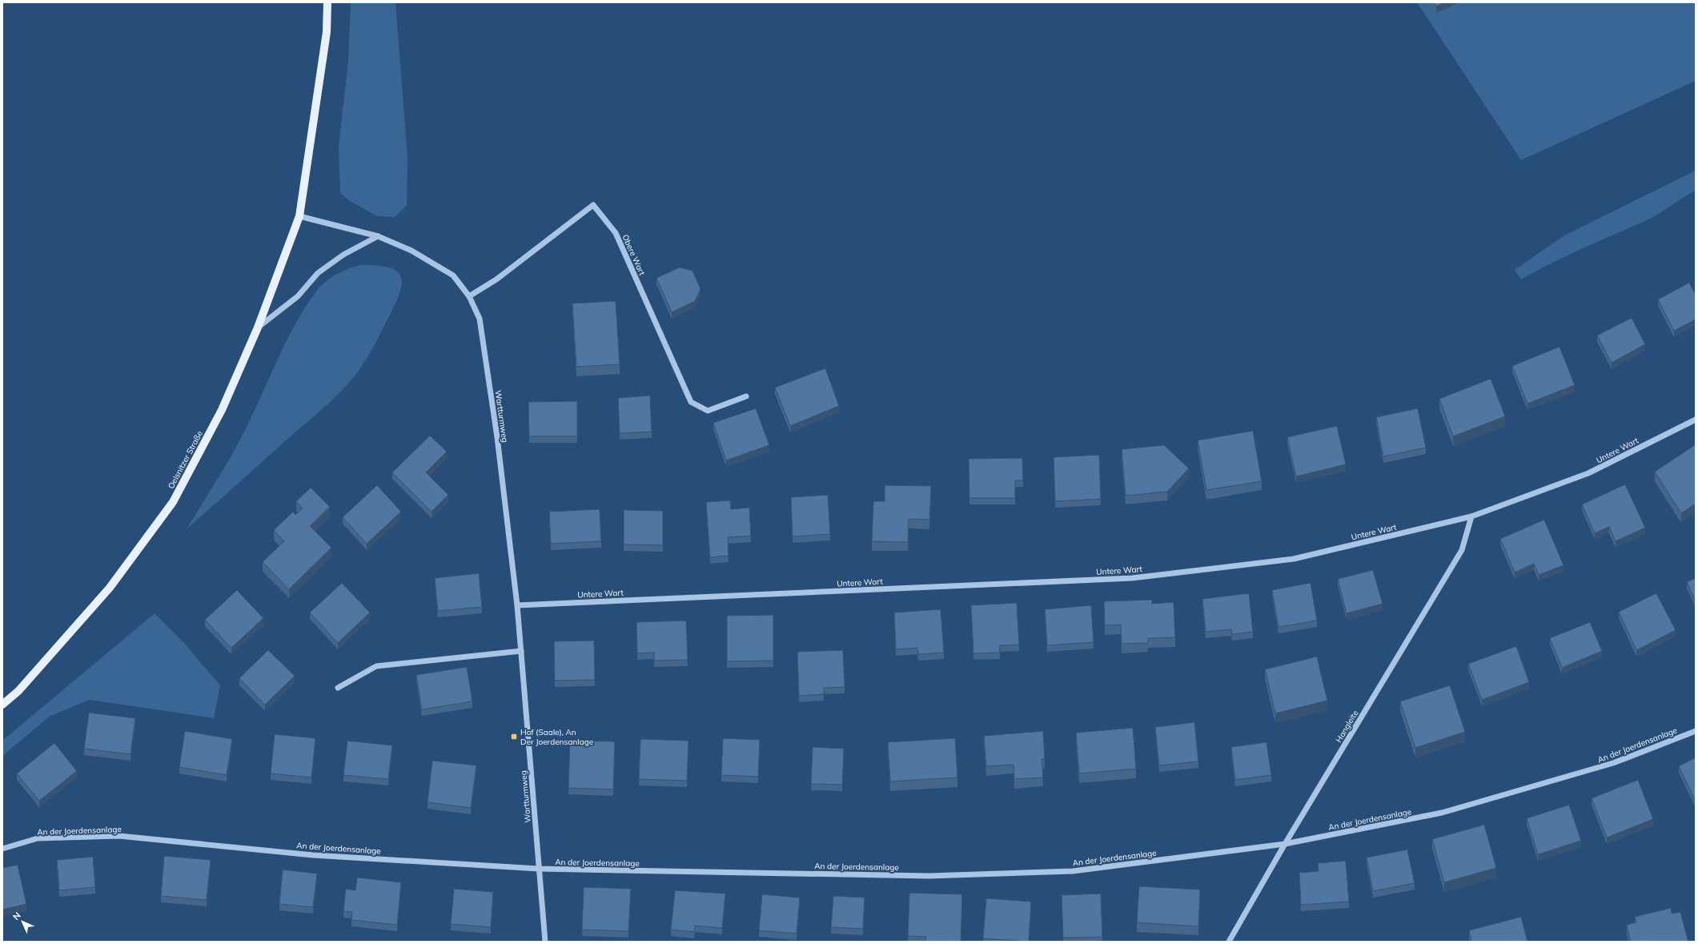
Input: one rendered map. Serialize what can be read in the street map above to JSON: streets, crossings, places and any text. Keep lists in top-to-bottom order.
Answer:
{
  "streets": {
    "main road": ["Oelsnitzer Straße"],
    "street": [
      "Obere Wart",
      "Wartturmweg",
      "Untere Wart",
      "Hangleite",
      "An der Joerdensanlage"
    ]
  },
  "crossings": [
    ["Obere Wart", "Wartturmweg"],
    ["Wartturmweg", "Untere Wart"],
    ["Wartturmweg", "Oelsnitzer Straße"],
    ["Wartturmweg", "An der Joerdensanlage"],
    ["Untere Wart", "Hangleite"],
    ["Hangleite", "An der Joerdensanlage"]
  ],
  "places": {
    "transit": ["Hof (Saale), An Der Joerdensanlage"]
  },
  "north": "top left"
}
